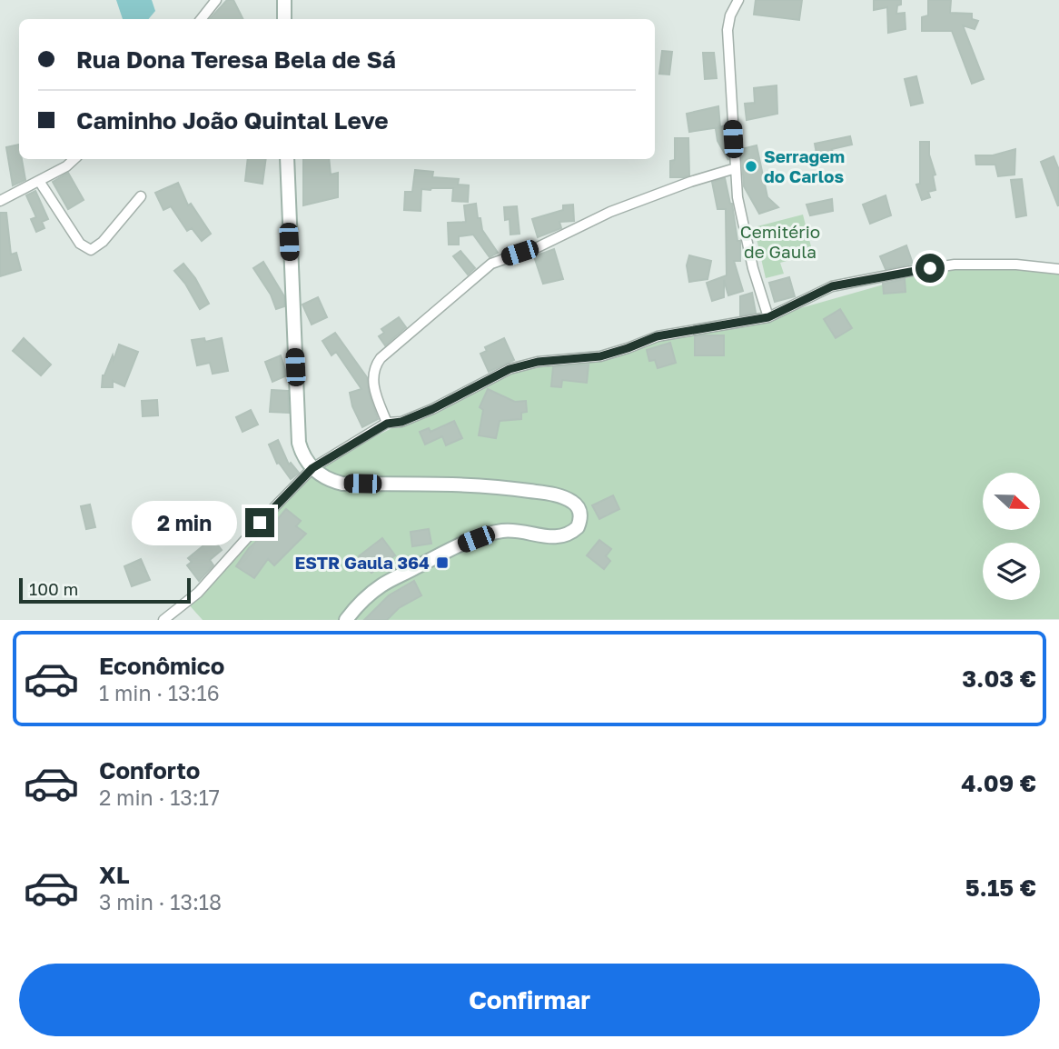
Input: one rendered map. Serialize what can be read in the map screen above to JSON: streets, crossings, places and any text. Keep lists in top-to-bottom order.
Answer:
{
  "parks": ["Cemitério de Gaula"],
  "places": {
    "other": ["Serragem do Carlos"],
    "transit": ["ESTR Gaula 364"]
  },
  "scale_bar": "100 m",
  "north": "right",
  "page": {
    "banner": ["Rua Dona Teresa Bela de Sá", "Caminho João Quintal Leve"],
    "bubble": "2 min",
    "scale": "100 m",
    "list": [
      {
        "name": "Econômico",
        "note": "1 min · 13:16",
        "value": "3.03 €"
      },
      {
        "name": "Conforto",
        "note": "2 min · 13:17",
        "value": "4.09 €"
      },
      {
        "name": "XL",
        "note": "3 min · 13:18",
        "value": "5.15 €"
      }
    ],
    "buttons": "Confirmar"
  }
}
